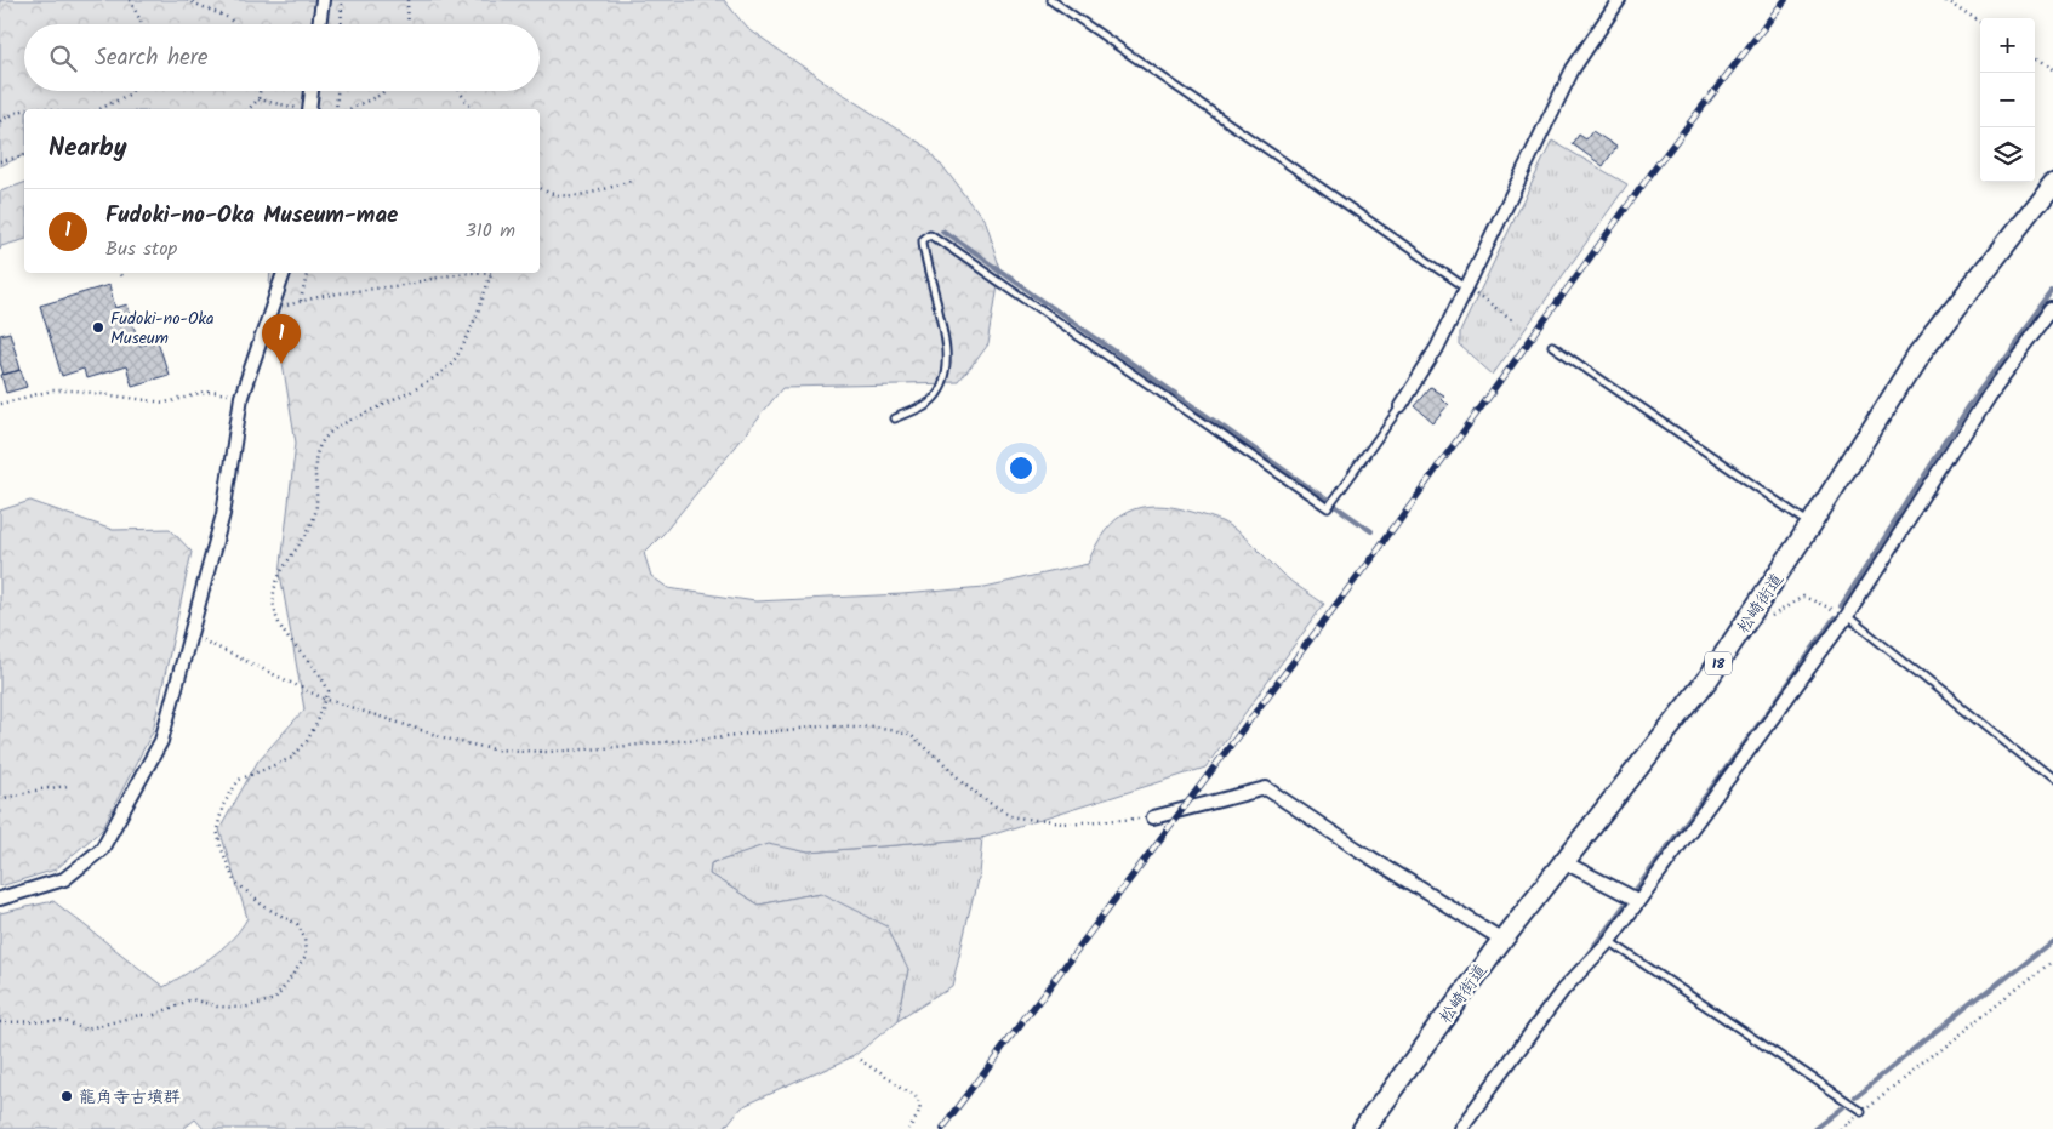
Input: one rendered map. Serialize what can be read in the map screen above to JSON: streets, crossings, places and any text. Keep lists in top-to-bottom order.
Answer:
{
  "streets": {
    "main road": ["松崎街道", "18"]
  },
  "places": ["Fudoki-no-Oka Museum", "龍角寺古墳群"],
  "page": {
    "map_buttons": ["+", "−"],
    "search": "Search here",
    "heading": "Nearby",
    "list": [
      {
        "mark": "1",
        "name": "Fudoki-no-Oka Museum-mae",
        "note": "Bus stop",
        "value": "310 m"
      }
    ],
    "pins": "1"
  }
}
